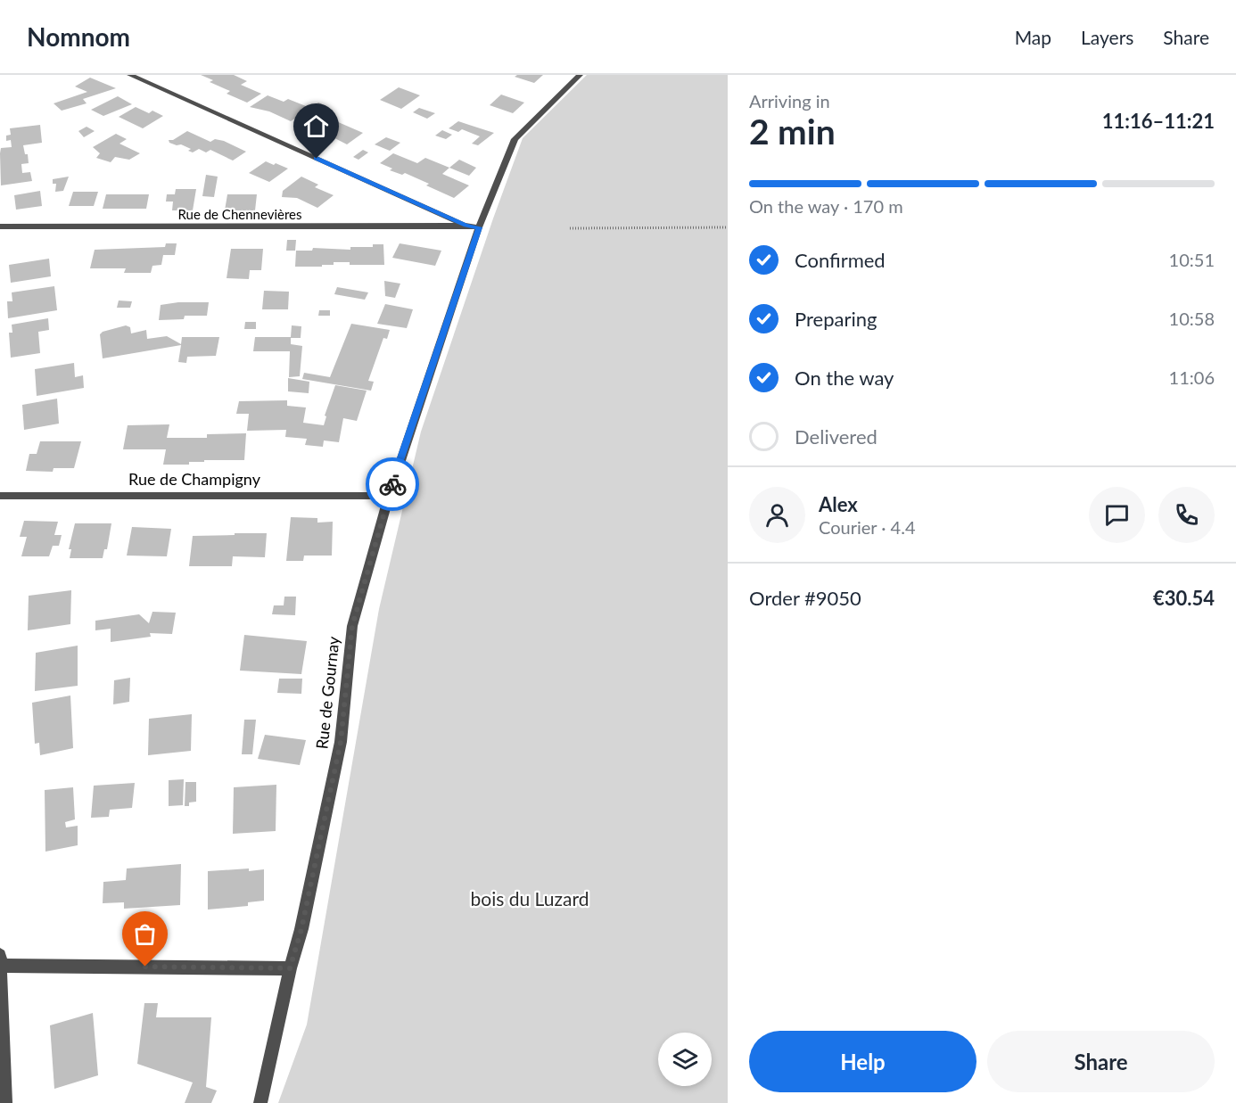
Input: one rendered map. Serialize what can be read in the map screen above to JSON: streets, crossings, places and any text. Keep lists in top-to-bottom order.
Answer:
{
  "streets": {
    "street": ["Rue de Chennevières", "Rue de Champigny", "Rue de Gournay"]
  },
  "crossings": [
    ["Rue de Chennevières", "Rue de Gournay"],
    ["Rue de Champigny", "Rue de Gournay"]
  ],
  "parks": ["bois du Luzard"],
  "page": {
    "header": "Nomnom",
    "nav": ["Map", "Layers", "Share"],
    "heading": ["2 min", "Arriving in", "11:16–11:21"],
    "panel": [
      "Alex",
      "Courier · 4.4",
      "Order #9050",
      "€30.54"
    ],
    "bar": "On the way · 170 m",
    "list": [
      ["Confirmed", "10:51"],
      ["Preparing", "10:58"],
      ["On the way", "11:06"],
      "Delivered"
    ],
    "buttons": ["Help", "Share"]
  }
}
